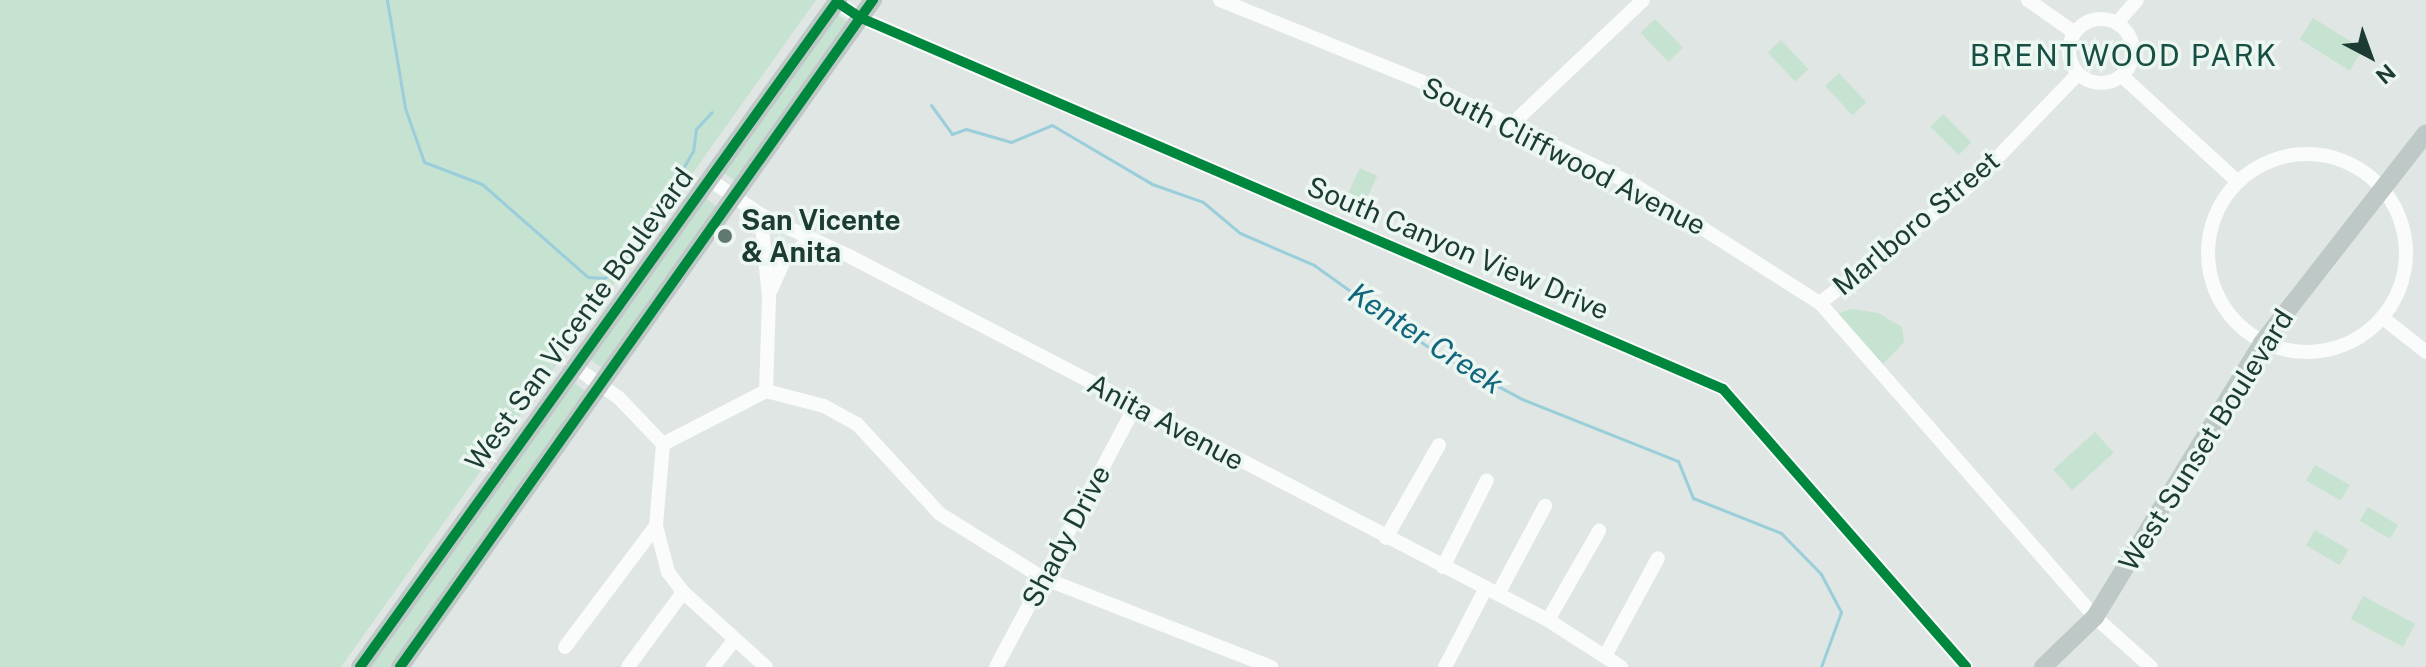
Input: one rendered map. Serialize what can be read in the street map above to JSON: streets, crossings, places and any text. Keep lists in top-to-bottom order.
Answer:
{
  "streets": {
    "main road": ["West San Vicente Boulevard", "West Sunset Boulevard"],
    "street": [
      "South Cliffwood Avenue",
      "Marlboro Street",
      "South Canyon View Drive",
      "Anita Avenue",
      "Shady Drive"
    ]
  },
  "crossings": [
    ["South Cliffwood Avenue", "Marlboro Street"],
    ["South Cliffwood Avenue", "West Sunset Boulevard"],
    ["South Canyon View Drive", "West San Vicente Boulevard"],
    ["West San Vicente Boulevard", "Anita Avenue"],
    ["Anita Avenue", "Shady Drive"]
  ],
  "districts": ["BRENTWOOD PARK"],
  "water": ["Kenter Creek"],
  "places": ["San Vicente & Anita"],
  "north": "bottom right"
}
